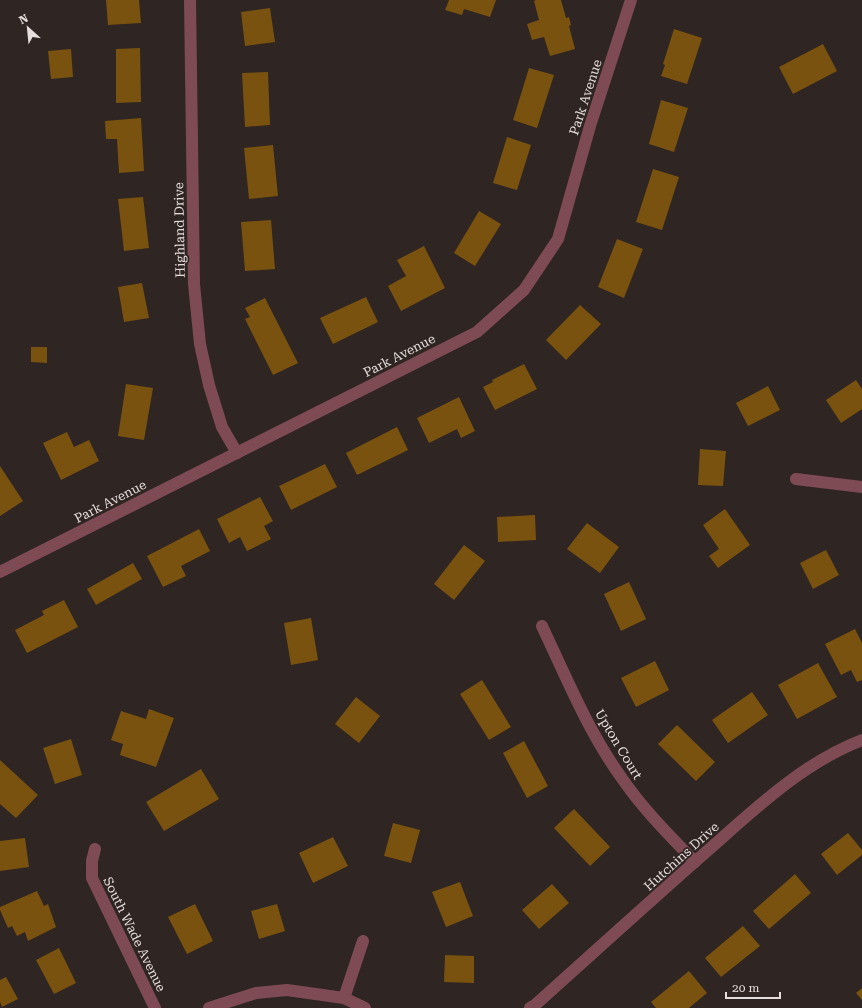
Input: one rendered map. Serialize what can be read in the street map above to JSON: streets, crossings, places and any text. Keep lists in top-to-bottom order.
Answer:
{
  "streets": {
    "street": [
      "Park Avenue",
      "Highland Drive",
      "Upton Court",
      "Hutchins Drive",
      "South Wade Avenue"
    ]
  },
  "crossings": [
    ["Park Avenue", "Highland Drive"],
    ["Upton Court", "Hutchins Drive"]
  ],
  "scale_bar": "20 m",
  "north": "top left"
}
